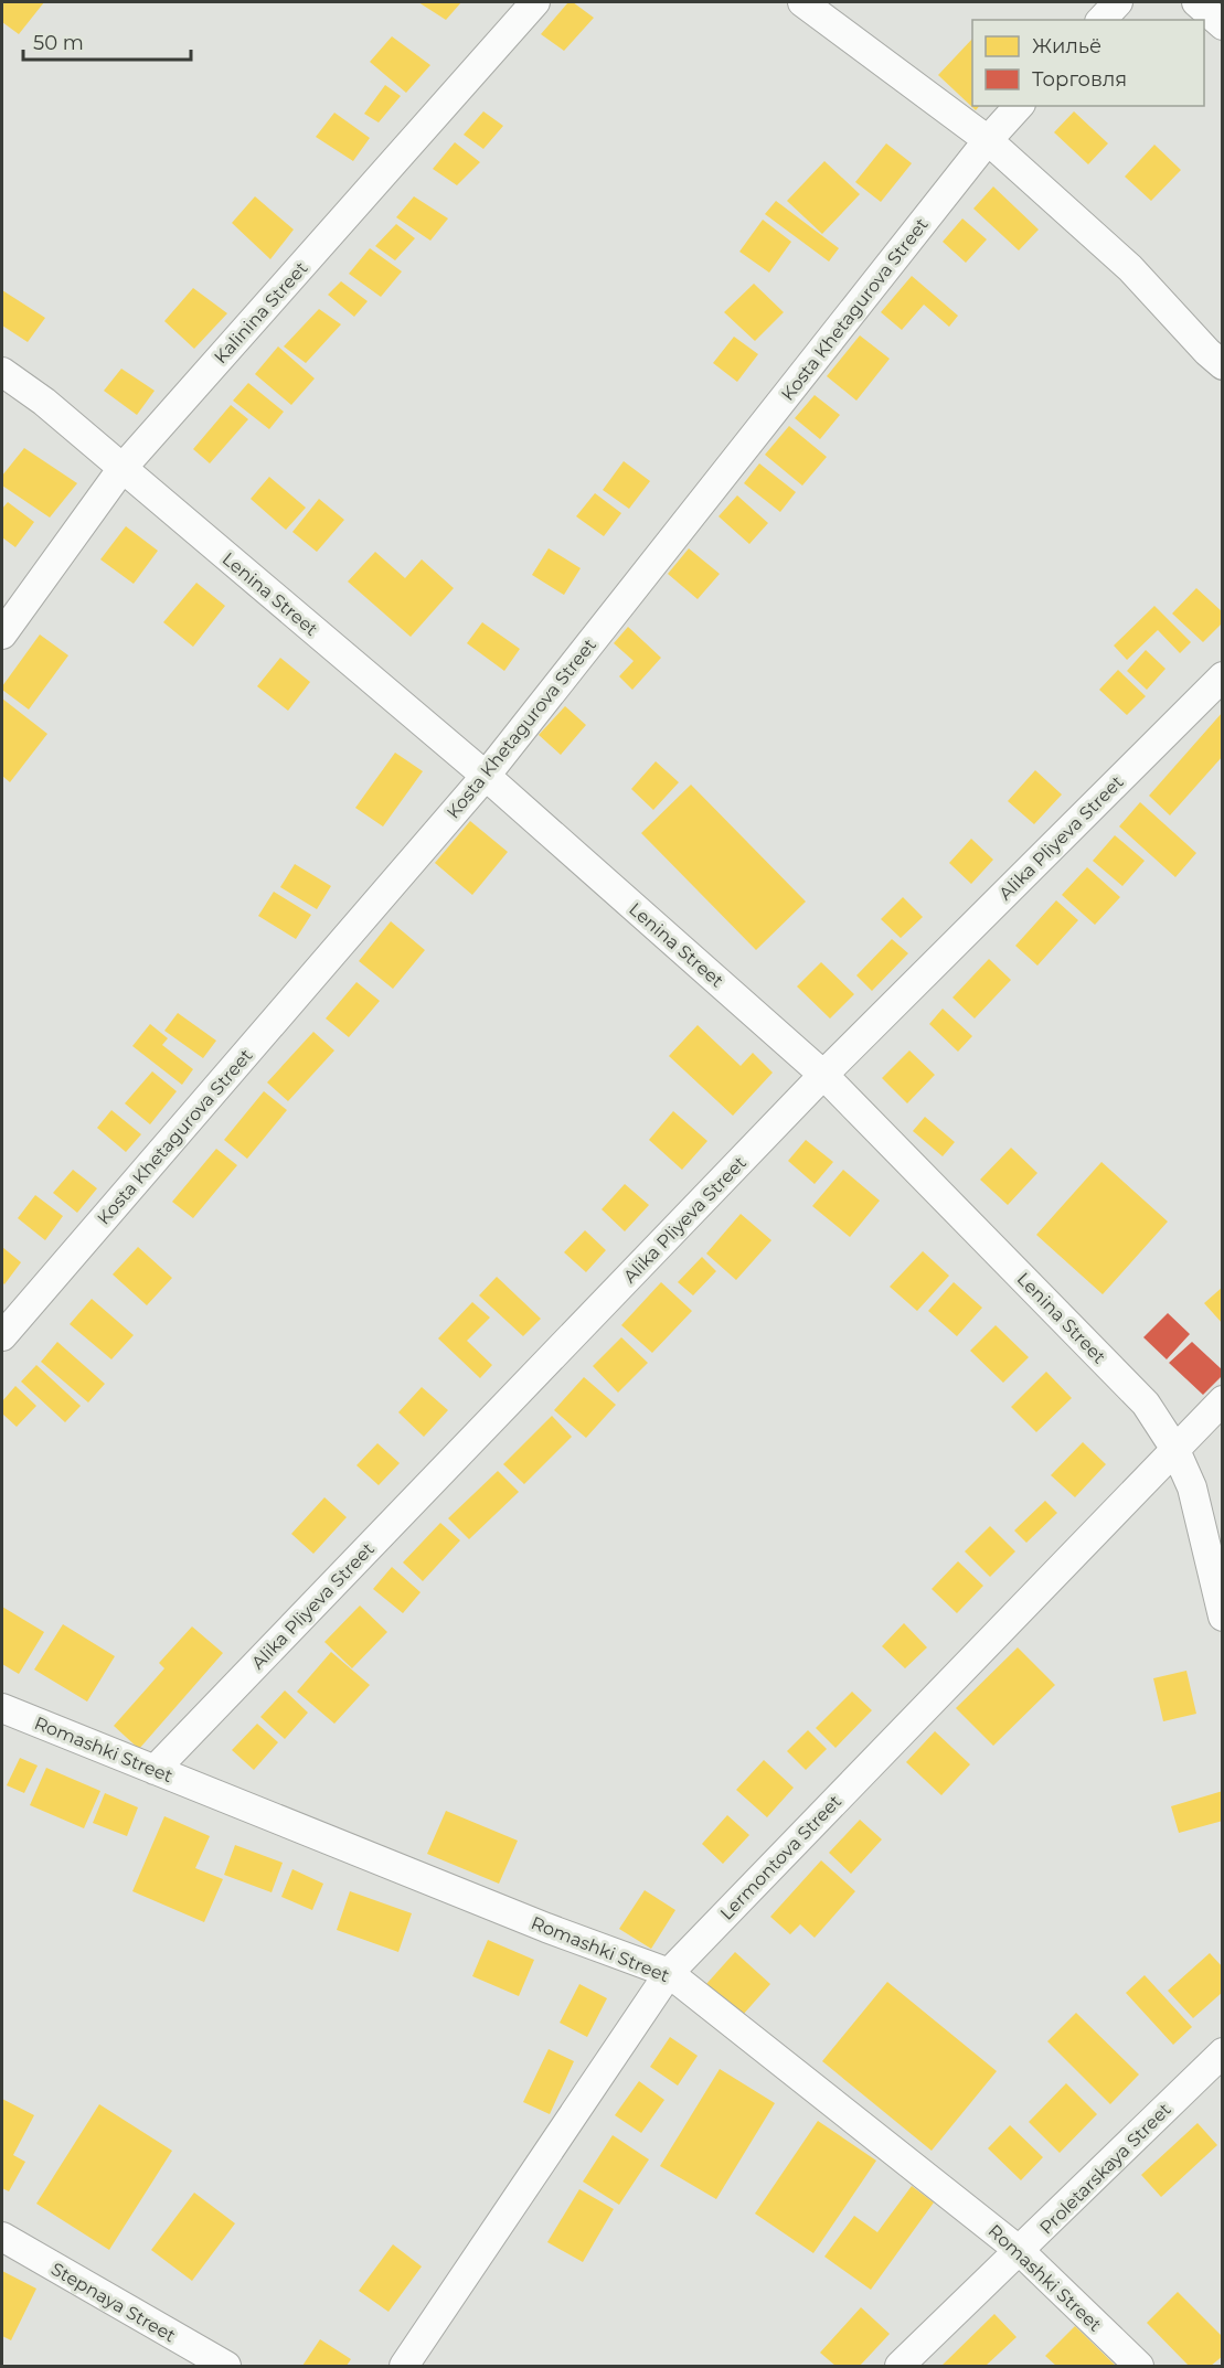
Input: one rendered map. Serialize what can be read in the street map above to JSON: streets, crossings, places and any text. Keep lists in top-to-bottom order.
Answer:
{
  "streets": {
    "street": [
      "Kosta Khetagurova Street",
      "Kalinina Street",
      "Lenina Street",
      "Alika Pliyeva Street",
      "Romashki Street",
      "Lermontova Street",
      "Proletarskaya Street",
      "Stepnaya Street"
    ]
  },
  "crossings": [
    ["Kosta Khetagurova Street", "Lenina Street"],
    ["Kalinina Street", "Lenina Street"],
    ["Lenina Street", "Alika Pliyeva Street"],
    ["Lenina Street", "Lermontova Street"],
    ["Alika Pliyeva Street", "Romashki Street"],
    ["Romashki Street", "Lermontova Street"],
    ["Romashki Street", "Proletarskaya Street"]
  ],
  "legend": ["Жильё", "Торговля"],
  "scale_bar": "50 m"
}
